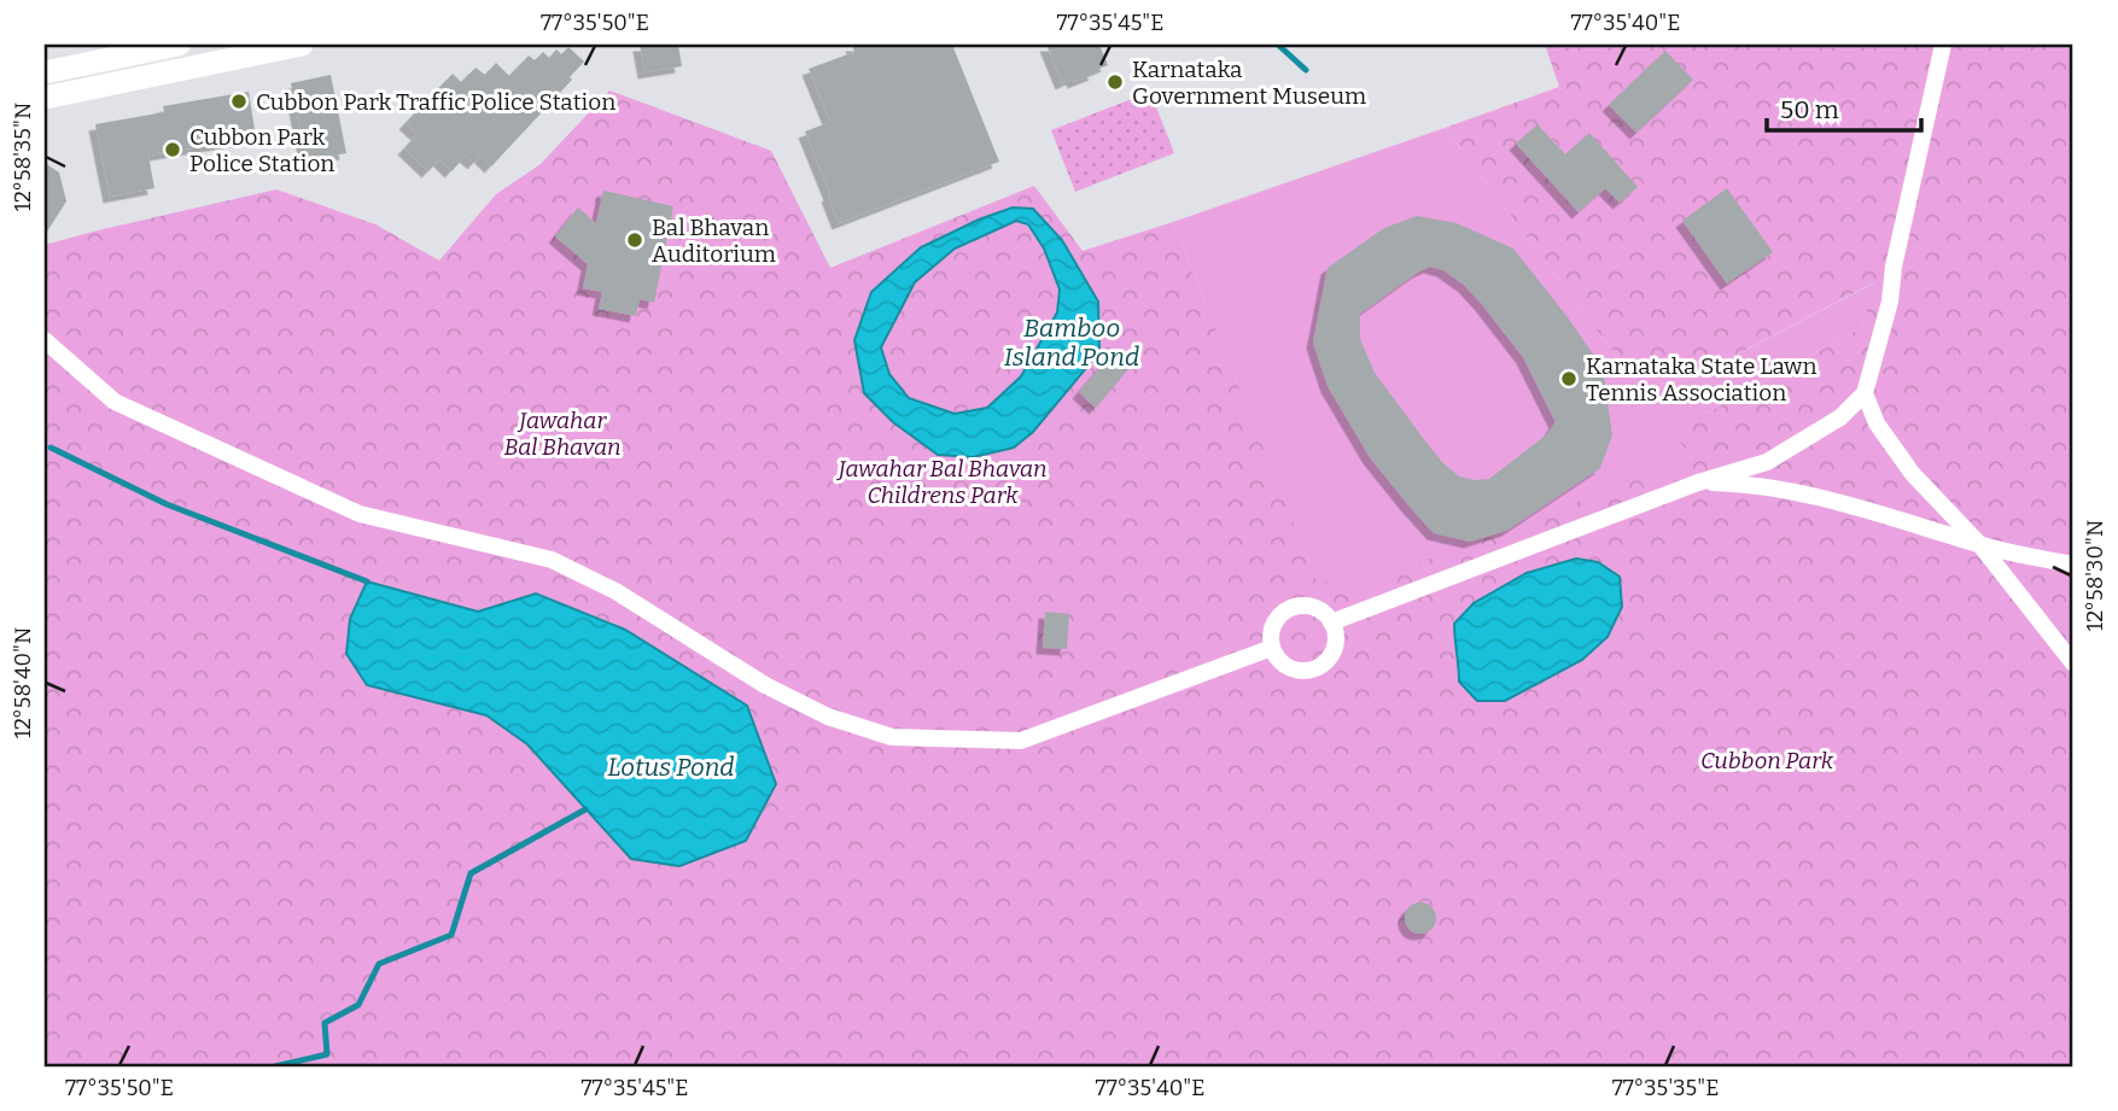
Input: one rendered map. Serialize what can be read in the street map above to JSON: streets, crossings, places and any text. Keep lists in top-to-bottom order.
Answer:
{
  "water": ["Bamboo Island Pond", "Lotus Pond"],
  "parks": ["Jawahar Bal Bhavan", "Jawahar Bal Bhavan Childrens Park", "Cubbon Park"],
  "places": [
    "Karnataka Government Museum",
    "Cubbon Park Traffic Police Station",
    "Cubbon Park Police Station",
    "Bal Bhavan Auditorium",
    "Karnataka State Lawn Tennis Association"
  ],
  "scale_bar": "50 m",
  "coordinates": [
    "77°35'50\"E",
    "77°35'45\"E",
    "77°35'40\"E",
    "12°58'35\"N",
    "12°58'30\"N",
    "12°58'40\"N",
    "77°35'35\"E"
  ]
}
